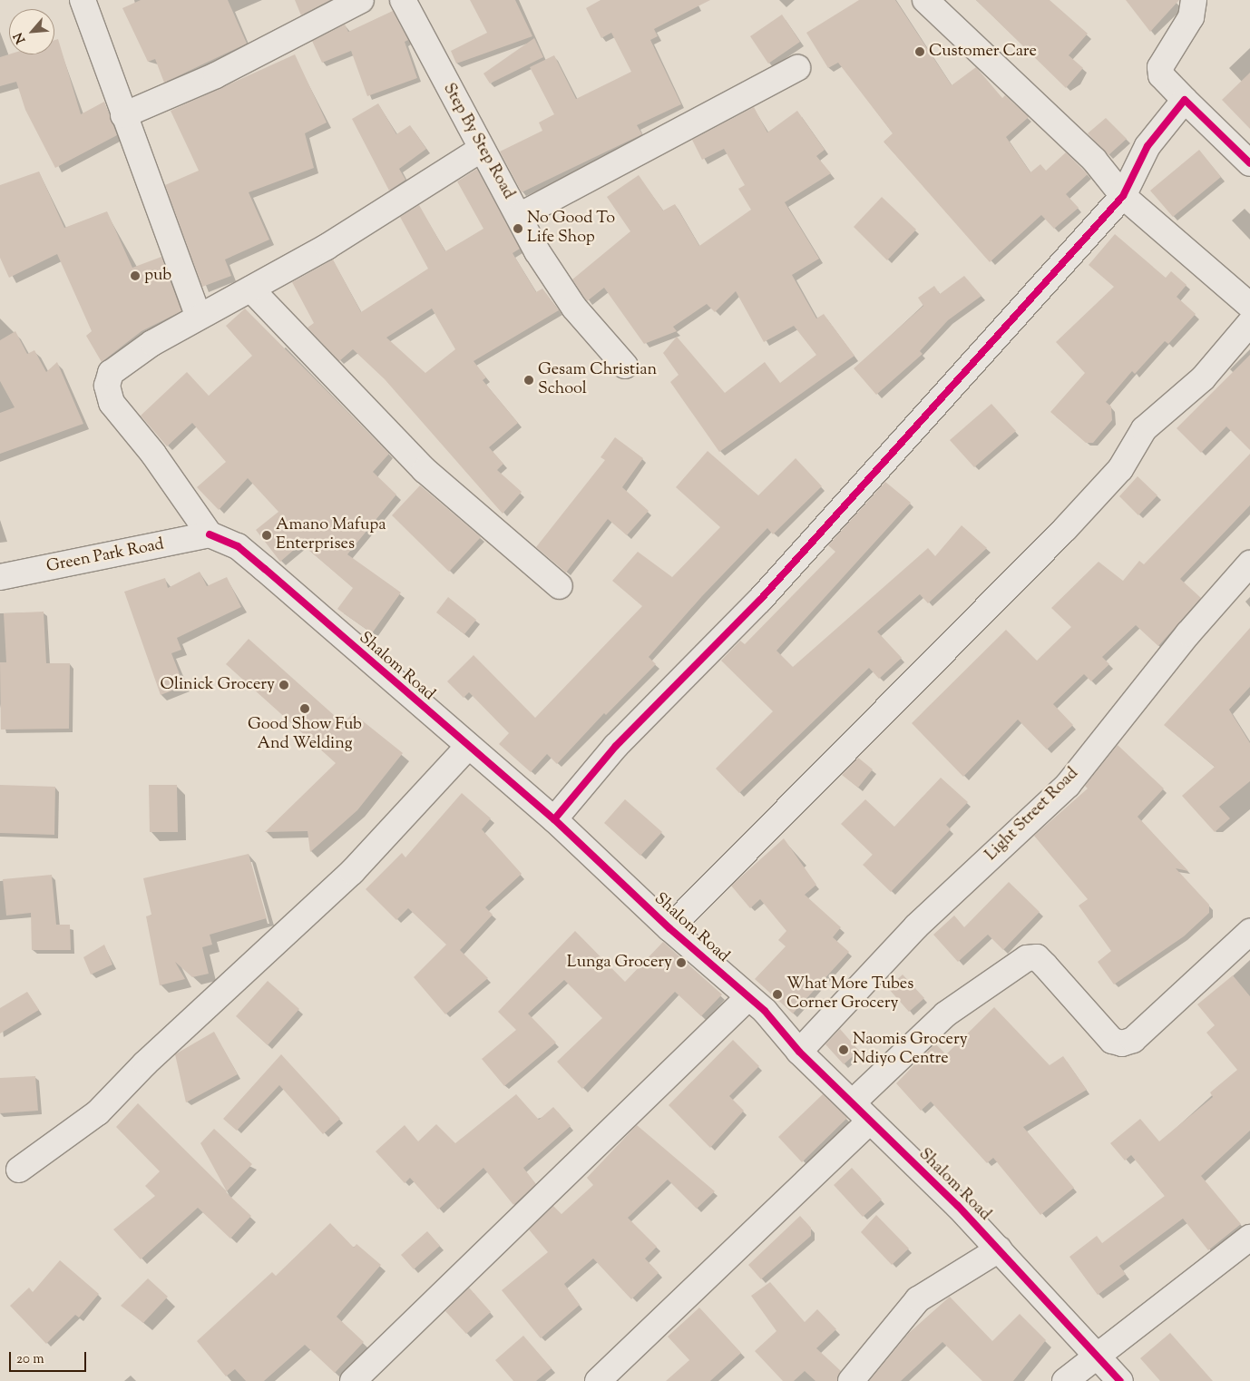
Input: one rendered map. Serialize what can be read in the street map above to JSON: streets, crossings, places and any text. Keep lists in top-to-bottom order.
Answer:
{
  "streets": {
    "street": [
      "Step By Step Road",
      "Green Park Road",
      "Shalom Road",
      "Light Street Road"
    ]
  },
  "crossings": [
    ["Green Park Road", "Shalom Road"],
    ["Shalom Road", "Light Street Road"]
  ],
  "places": [
    "Customer Care",
    "No Good To Life Shop",
    "pub",
    "Gesam Christian School",
    "Amano Mafupa Enterprises",
    "Olinick Grocery",
    "Good Show Fub And Welding",
    "Lunga Grocery",
    "What More Tubes Corner Grocery",
    "Naomis Grocery Ndiyo Centre"
  ],
  "scale_bar": "20 m",
  "north": "bottom left"
}
